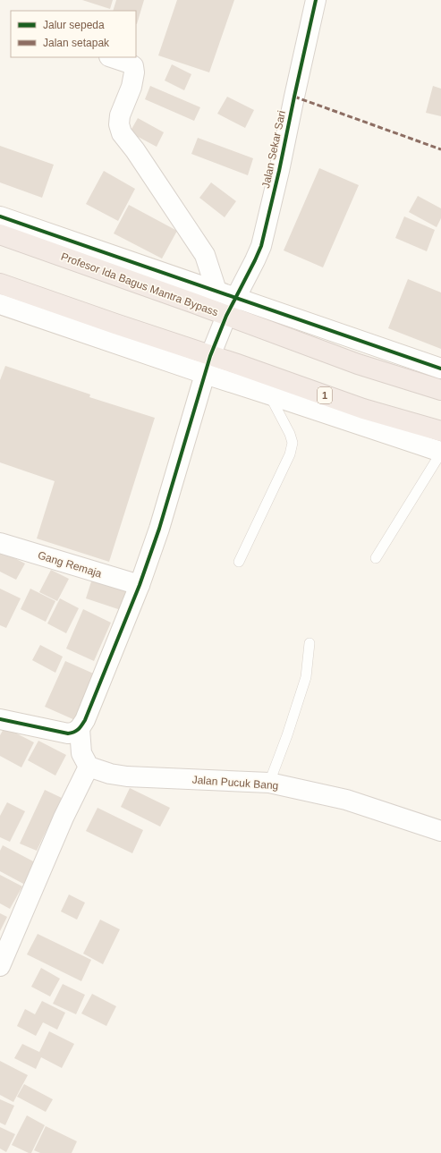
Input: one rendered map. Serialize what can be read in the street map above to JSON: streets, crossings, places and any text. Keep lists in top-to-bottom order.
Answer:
{
  "streets": {
    "highway": ["Profesor Ida Bagus Mantra Bypass", "1"],
    "street": ["Jalan Sekar Sari", "Gang Remaja", "Jalan Pucuk Bang"]
  },
  "crossings": [
    ["Jalan Sekar Sari", "Profesor Ida Bagus Mantra Bypass"],
    ["Jalan Sekar Sari", "1"],
    ["Jalan Sekar Sari", "Gang Remaja"]
  ],
  "legend": ["Jalur sepeda", "Jalan setapak"]
}
